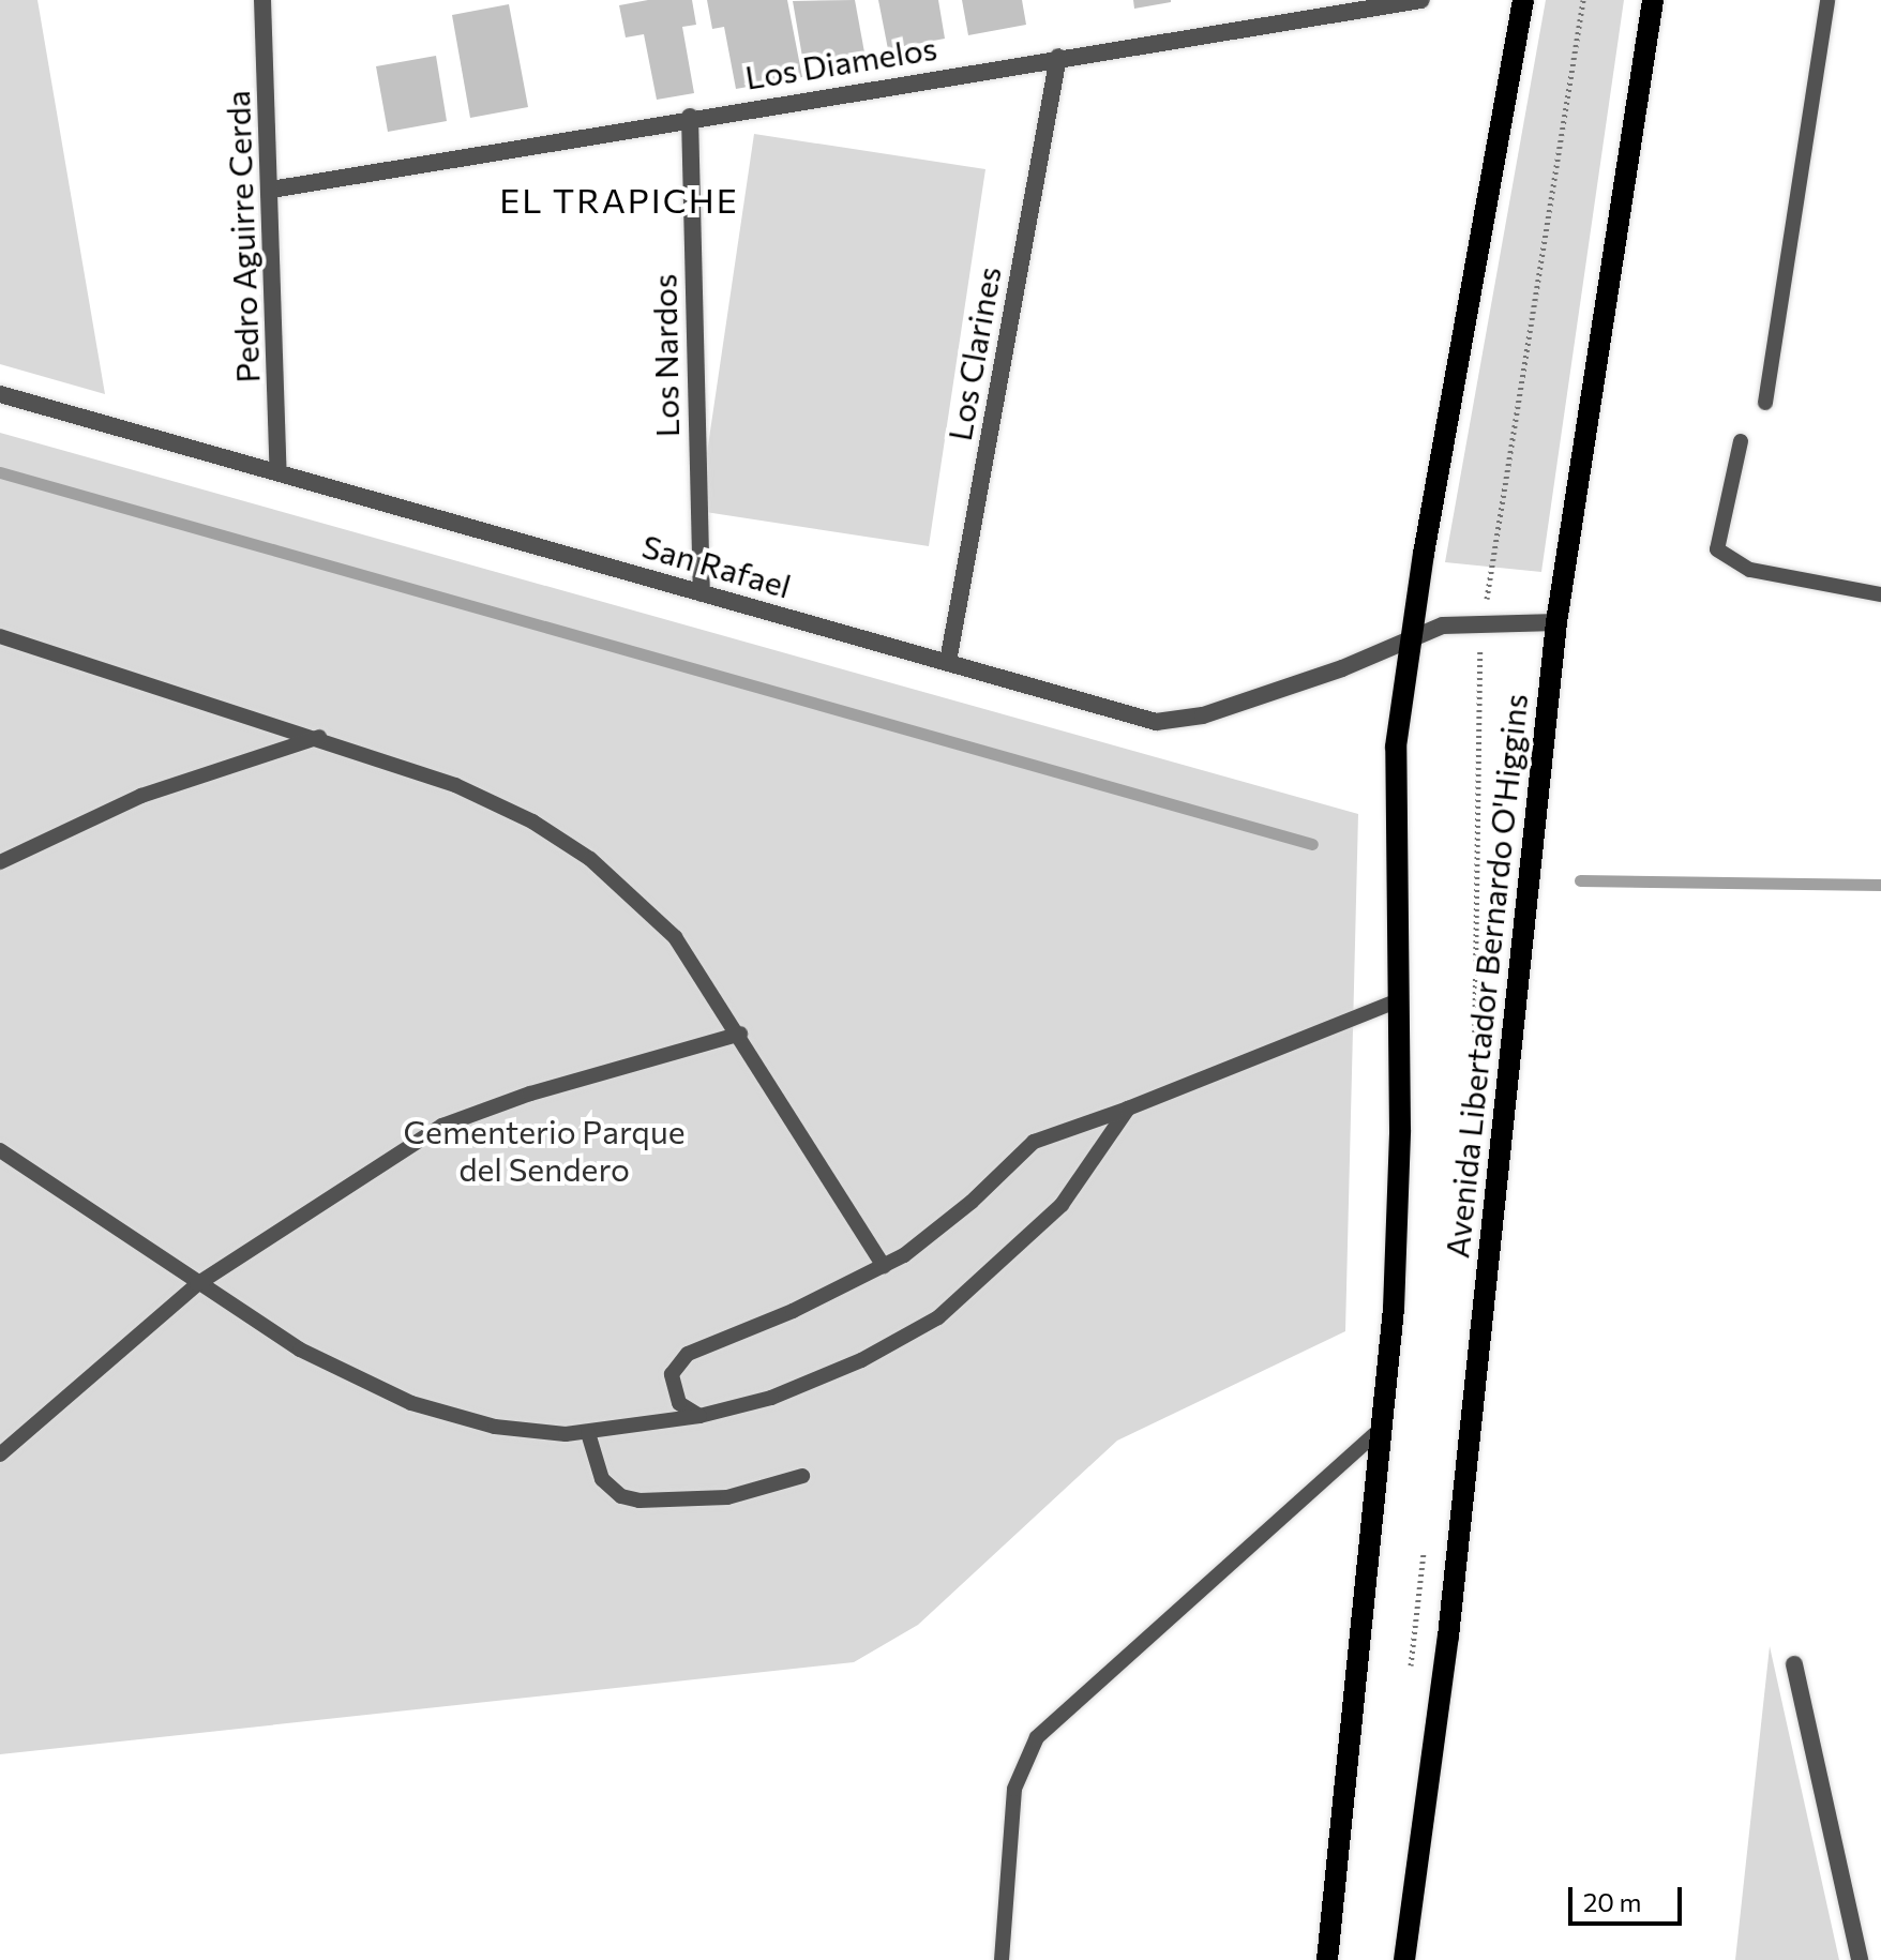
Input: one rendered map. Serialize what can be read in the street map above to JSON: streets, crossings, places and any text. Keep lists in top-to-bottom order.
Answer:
{
  "streets": {
    "main road": ["Avenida Libertador Bernardo O'Higgins"],
    "street": [
      "Los Diamelos",
      "Pedro Aguirre Cerda",
      "Los Clarines",
      "Los Nardos",
      "San Rafael"
    ]
  },
  "crossings": [
    ["Los Diamelos", "Pedro Aguirre Cerda"],
    ["Los Diamelos", "Los Clarines"],
    ["Los Diamelos", "Los Nardos"],
    ["Pedro Aguirre Cerda", "San Rafael"],
    ["Los Clarines", "San Rafael"],
    ["Los Nardos", "San Rafael"],
    ["San Rafael", "Avenida Libertador Bernardo O'Higgins"]
  ],
  "districts": ["EL TRAPICHE"],
  "parks": ["Cementerio Parque del Sendero"],
  "scale_bar": "20 m"
}
